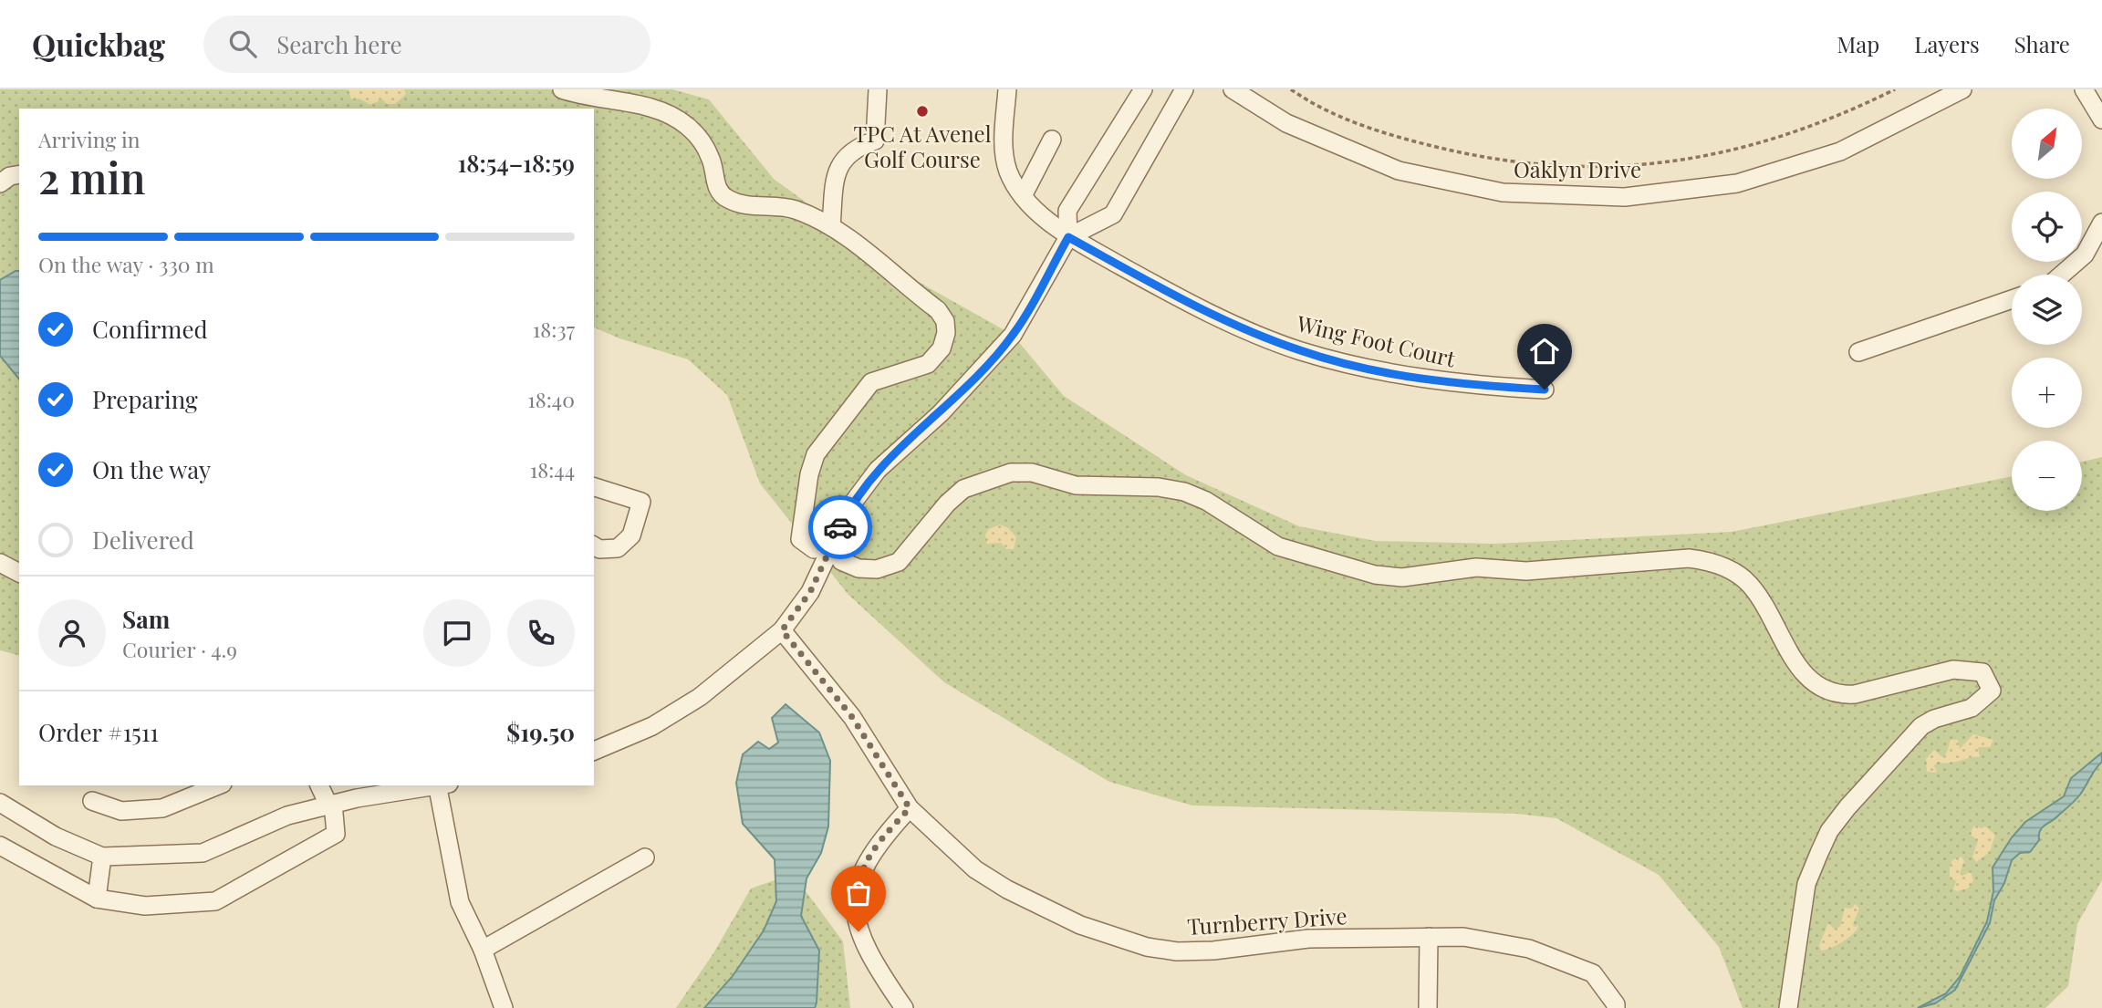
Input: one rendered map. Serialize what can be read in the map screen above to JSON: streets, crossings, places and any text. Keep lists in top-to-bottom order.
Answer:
{
  "streets": {
    "street": ["Oaklyn Drive", "Wing Foot Court", "Turnberry Drive"]
  },
  "places": ["TPC At Avenel Golf Course"],
  "north": "top right",
  "page": {
    "header": "Quickbag",
    "search": "Search here",
    "nav": ["Map", "Layers", "Share"],
    "map_buttons": ["+", "−"],
    "heading": ["2 min", "Arriving in", "18:54–18:59"],
    "panel": [
      "Sam",
      "Courier · 4.9",
      "Order #1511",
      "$19.50"
    ],
    "bar": "On the way · 330 m",
    "list": [
      ["Confirmed", "18:37"],
      ["Preparing", "18:40"],
      ["On the way", "18:44"],
      "Delivered"
    ]
  }
}
